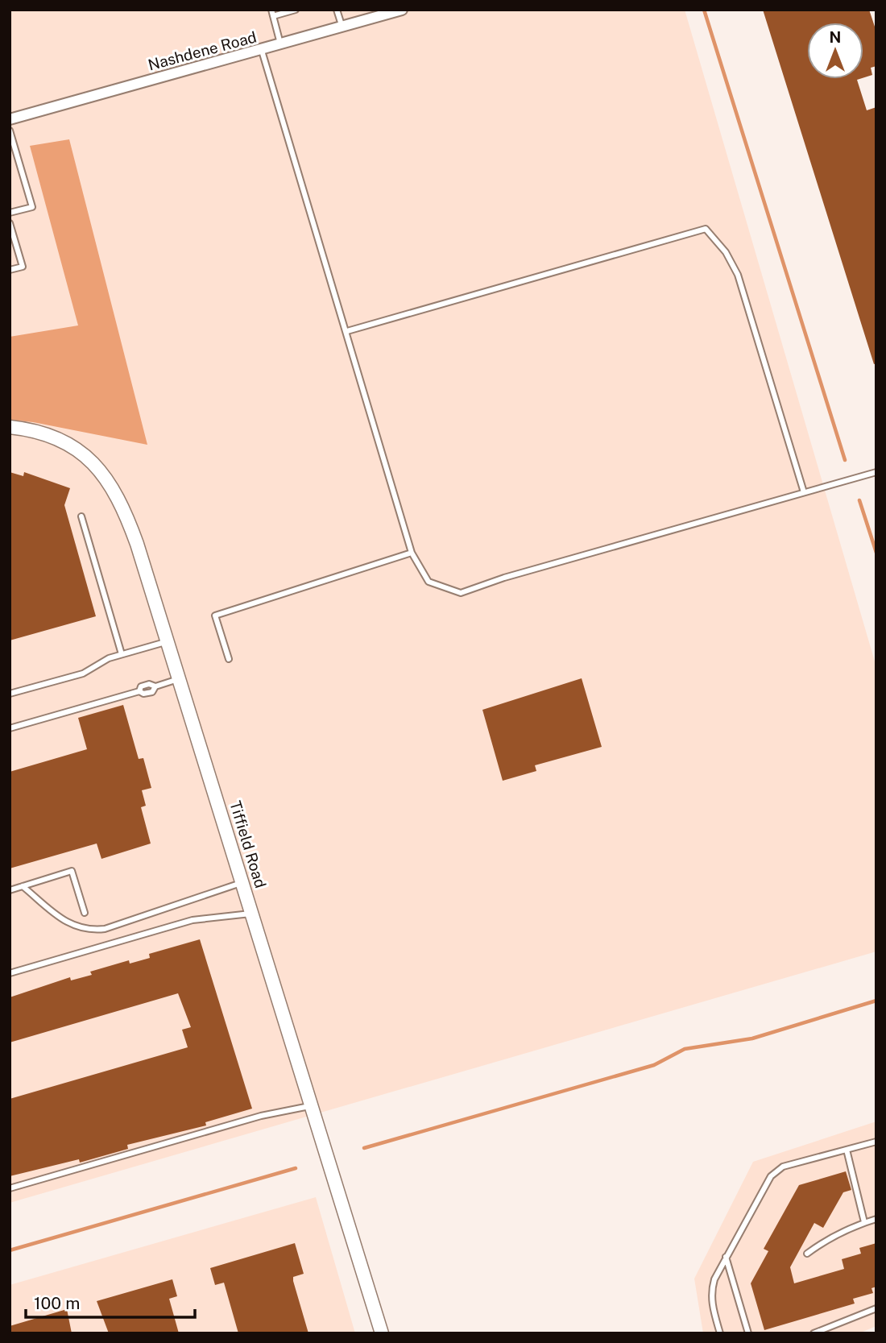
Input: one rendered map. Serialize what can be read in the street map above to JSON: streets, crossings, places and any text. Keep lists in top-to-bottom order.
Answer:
{
  "streets": {
    "street": ["Nashdene Road", "Tiffield Road"]
  },
  "scale_bar": "100 m",
  "north": "top"
}
